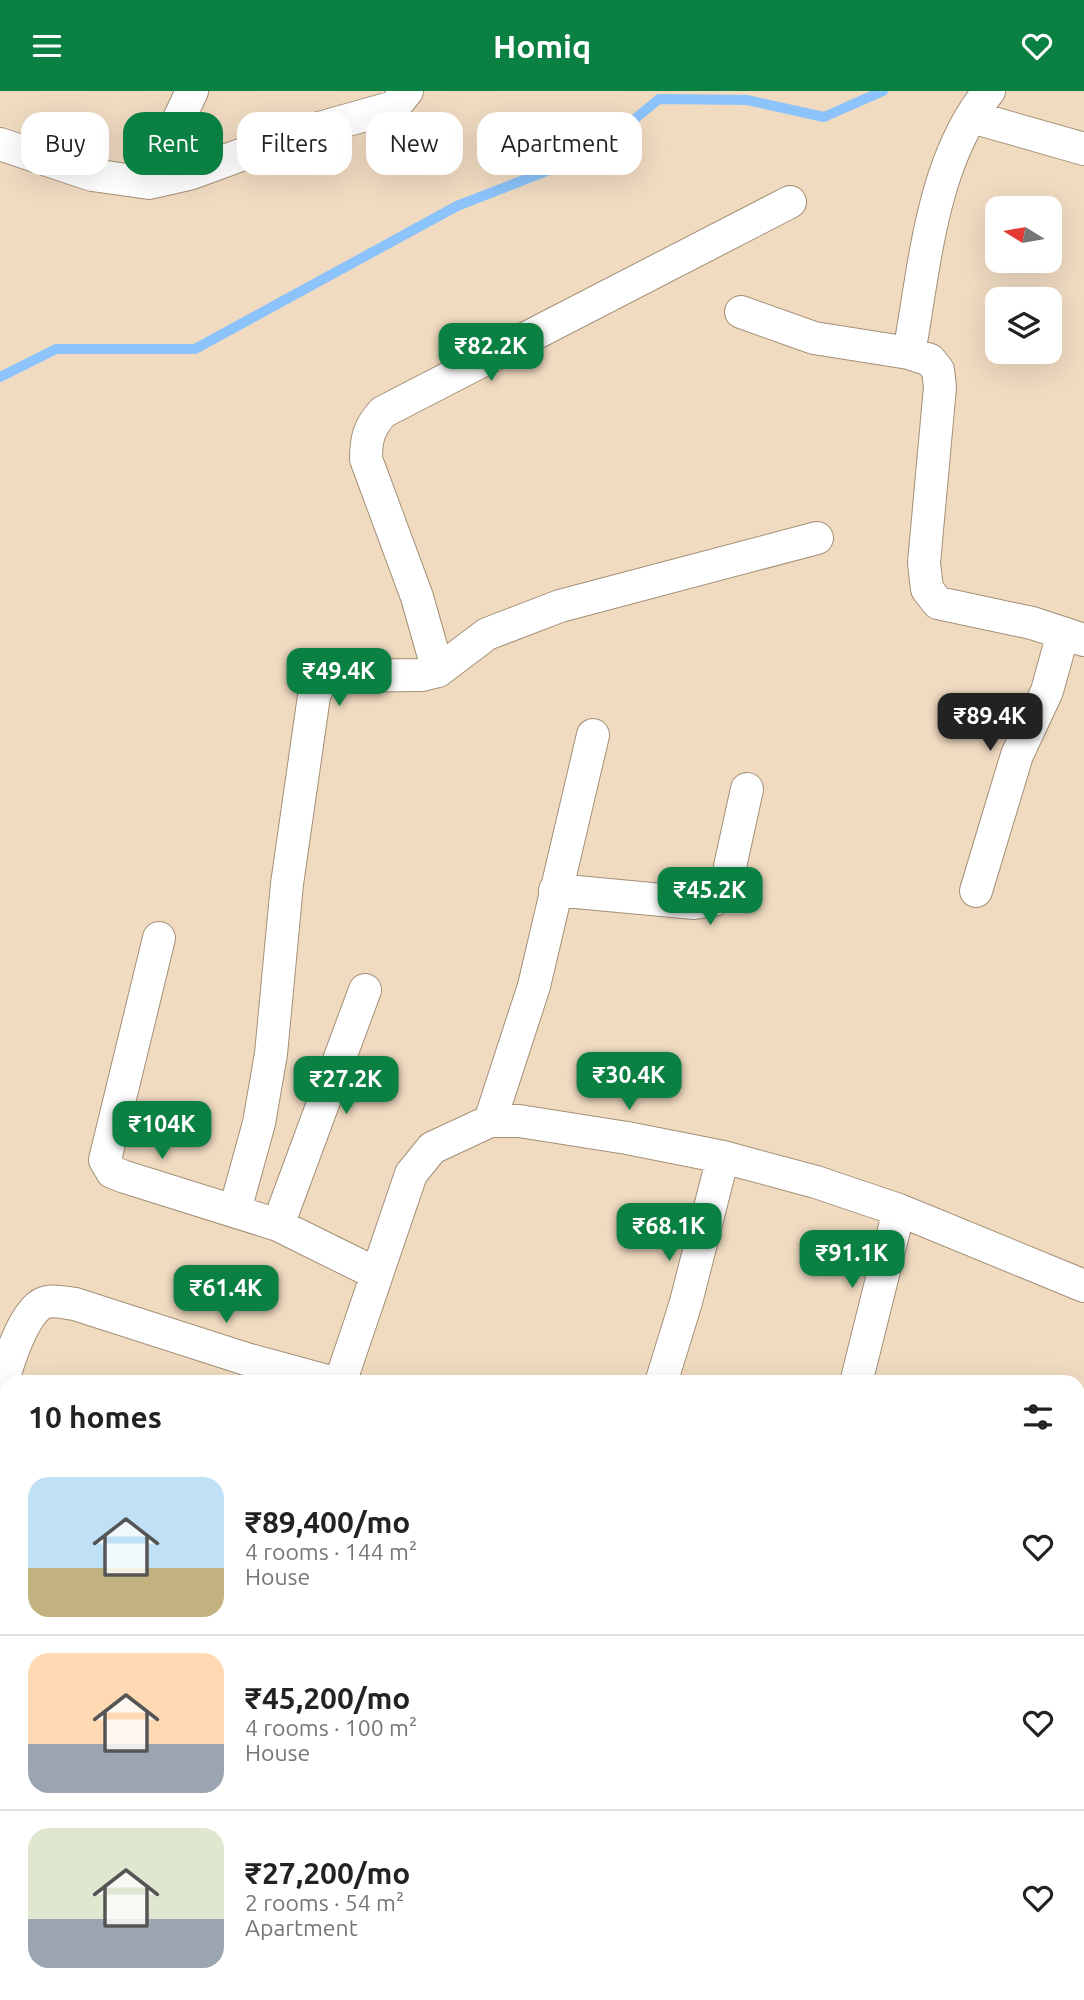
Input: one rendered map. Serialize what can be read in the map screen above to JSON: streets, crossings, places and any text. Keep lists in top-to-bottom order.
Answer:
{
  "north": "left",
  "page": {
    "header": "Homiq",
    "chip": [
      "Buy",
      "Rent",
      "Filters",
      "New",
      "Apartment"
    ],
    "price": [
      "₹82.2K",
      "₹49.4K",
      "₹89.4K",
      "₹45.2K",
      "₹30.4K",
      "₹27.2K",
      "₹104K",
      "₹68.1K",
      "₹91.1K",
      "₹61.4K"
    ],
    "heading": "10 homes",
    "list": [
      {
        "name": "₹89,400/mo",
        "note": "4 rooms · 144 m² · House"
      },
      {
        "name": "₹45,200/mo",
        "note": "4 rooms · 100 m² · House"
      },
      {
        "name": "₹27,200/mo",
        "note": "2 rooms · 54 m² · Apartment"
      }
    ]
  }
}
